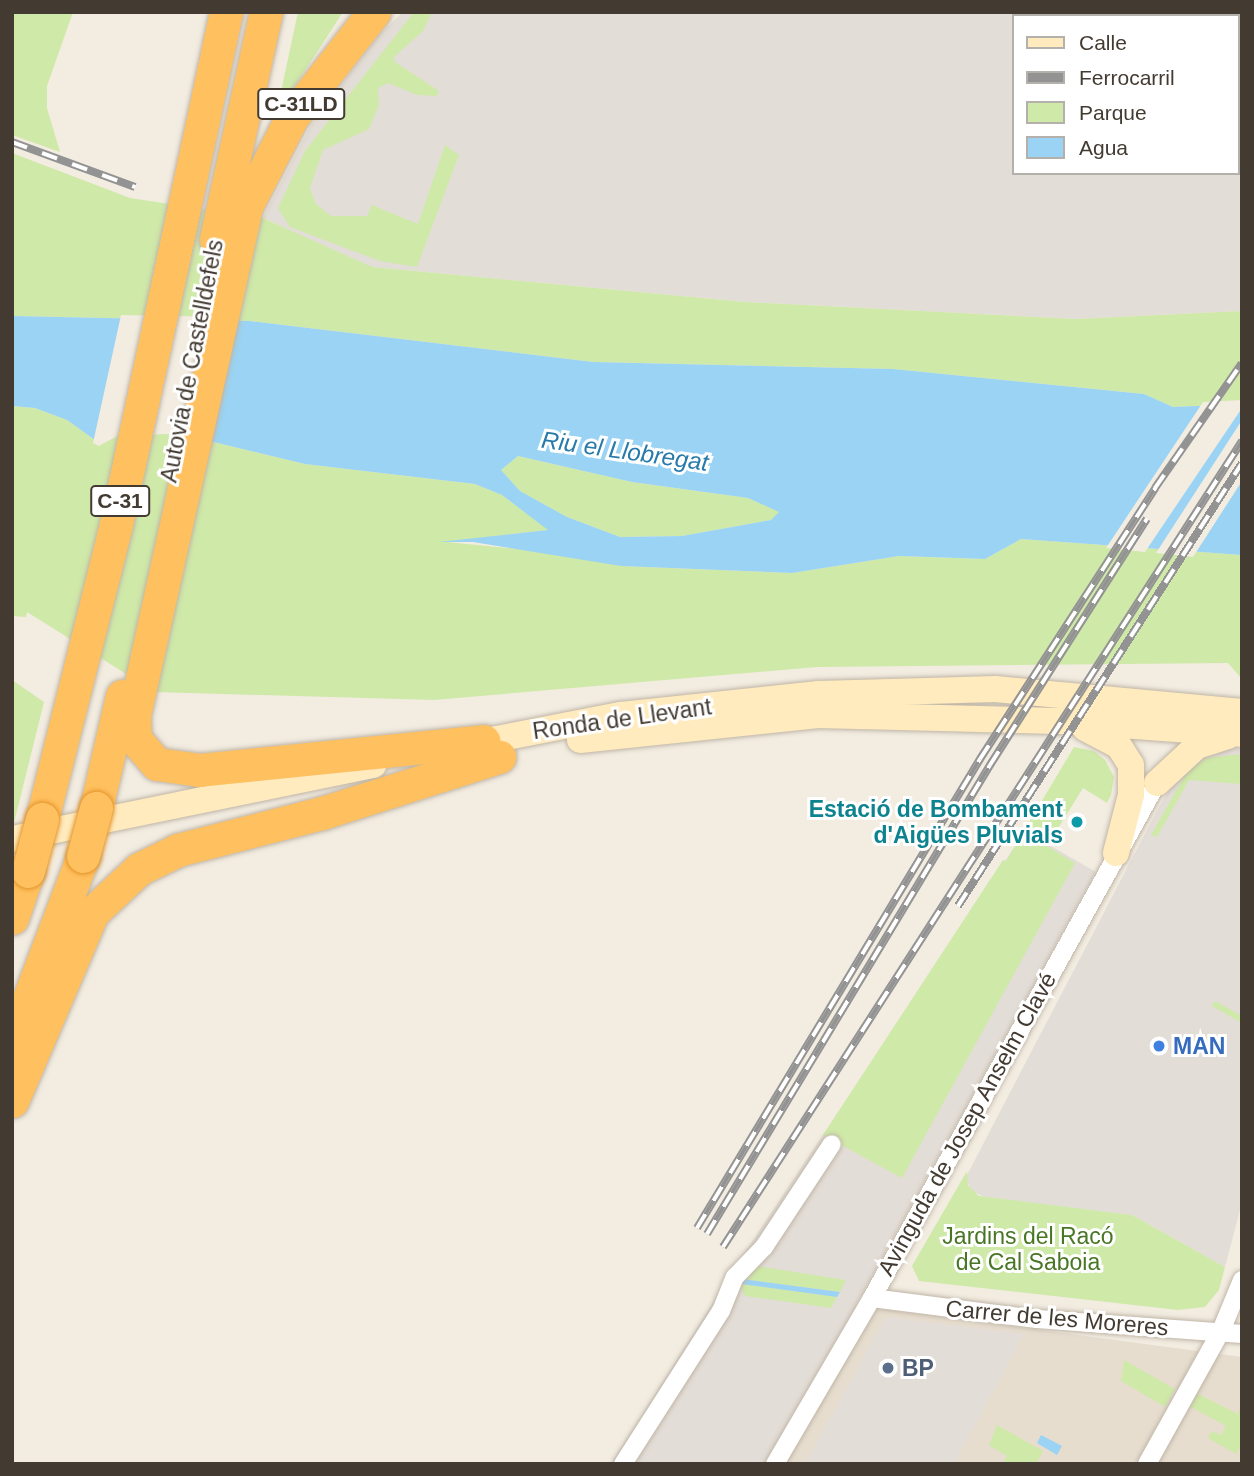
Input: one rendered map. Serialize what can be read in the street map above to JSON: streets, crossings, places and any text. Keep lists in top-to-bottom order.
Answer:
{
  "streets": {
    "highway": ["C-31LD", "Autovia de Castelldefels", "C-31"],
    "main road": ["Ronda de Llevant"],
    "street": ["Avinguda de Josep Anselm Clavé", "Carrer de les Moreres"]
  },
  "crossings": [
    ["C-31LD", "Autovia de Castelldefels"],
    ["Autovia de Castelldefels", "C-31"],
    ["Autovia de Castelldefels", "Ronda de Llevant"],
    ["C-31", "Ronda de Llevant"],
    ["Avinguda de Josep Anselm Clavé", "Carrer de les Moreres"]
  ],
  "water": ["Riu el Llobregat"],
  "parks": ["Jardins del Racó de Cal Saboia"],
  "places": ["Estació de Bombament d'Aigües Pluvials", "MAN", "BP"],
  "legend": [
    "Calle",
    "Ferrocarril",
    "Parque",
    "Agua"
  ]
}
